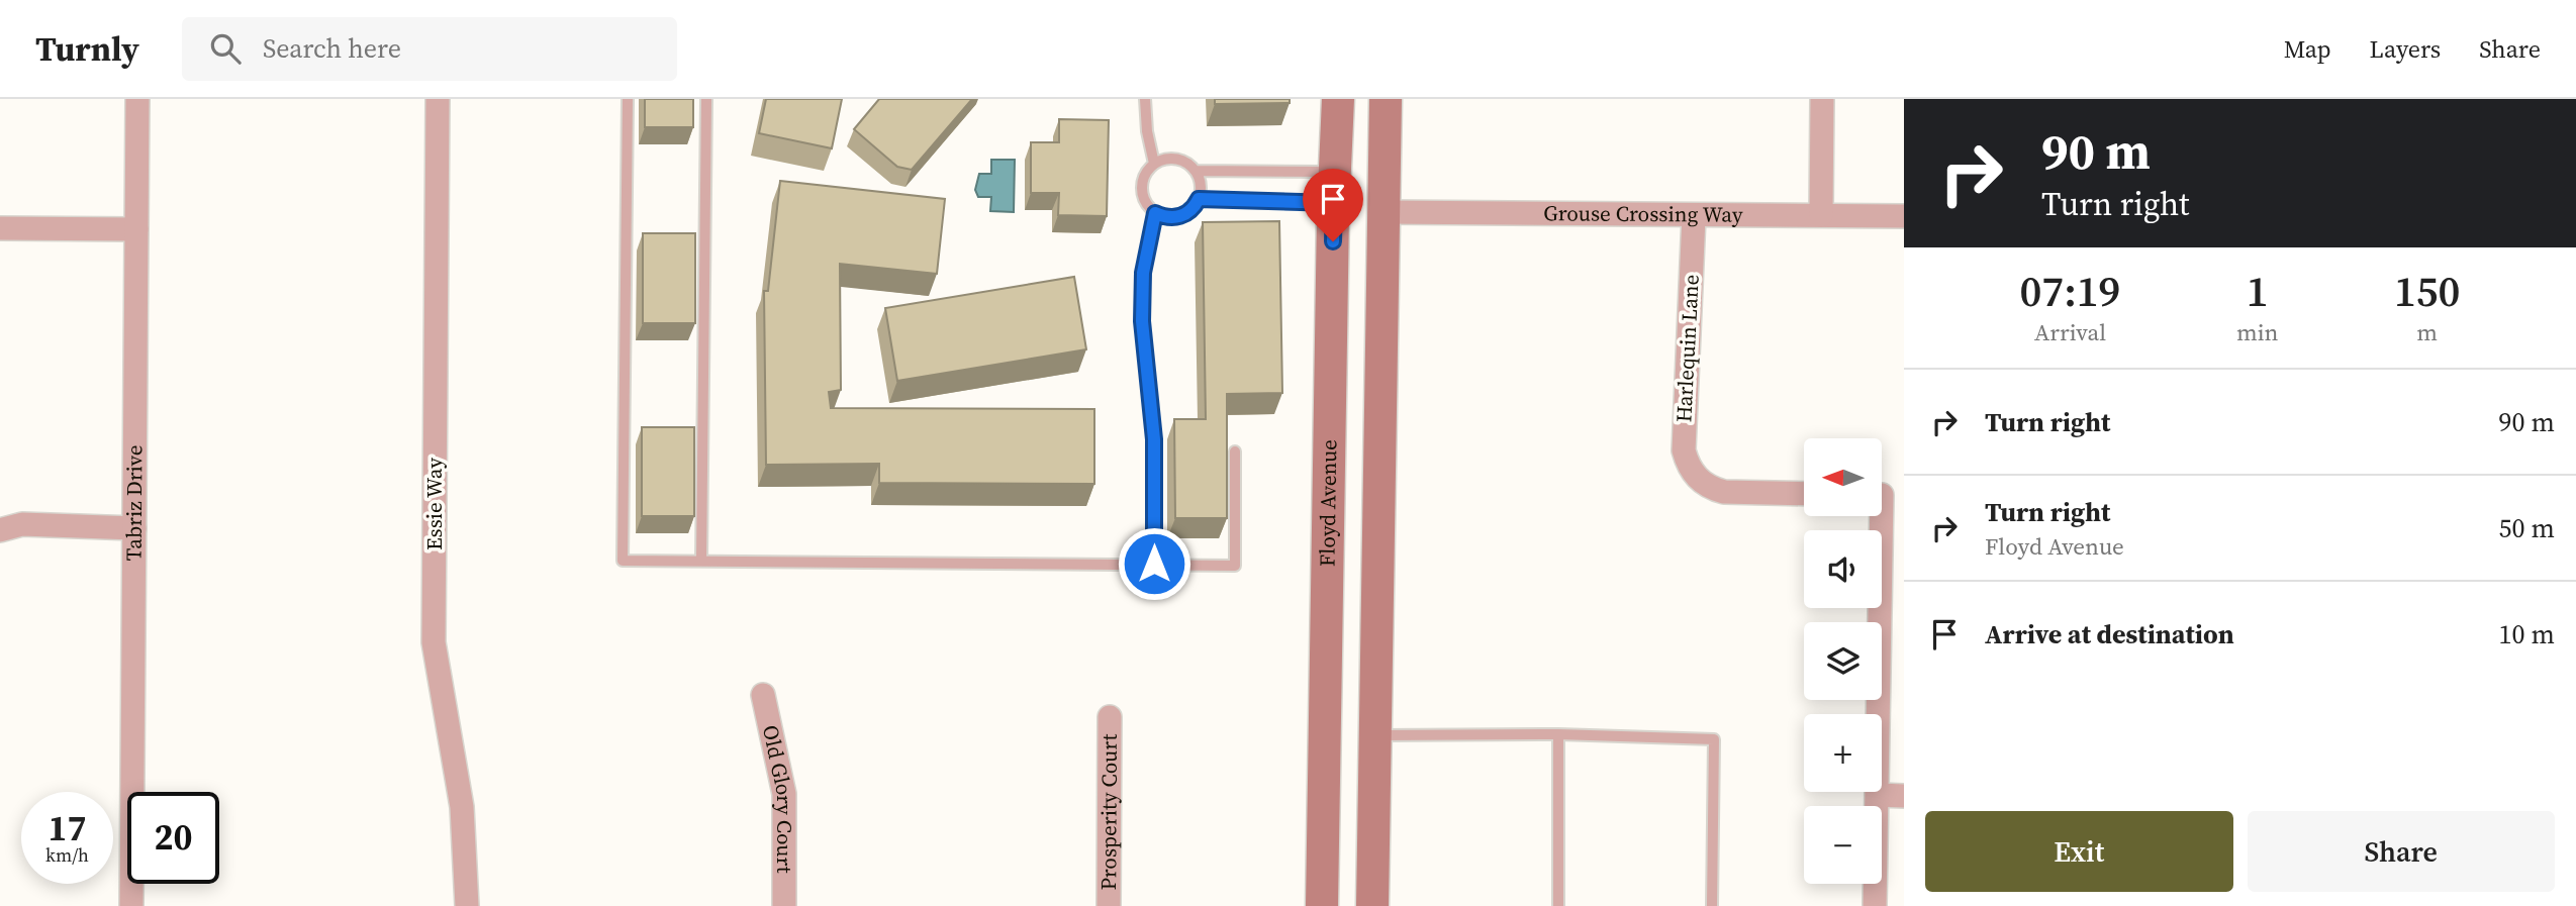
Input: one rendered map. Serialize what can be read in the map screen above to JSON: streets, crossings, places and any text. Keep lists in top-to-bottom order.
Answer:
{
  "streets": {
    "street": [
      "Grouse Crossing Way",
      "Harlequin Lane",
      "Floyd Avenue",
      "Tabriz Drive",
      "Essie Way",
      "Old Glory Court",
      "Prosperity Court"
    ]
  },
  "crossings": [
    ["Grouse Crossing Way", "Harlequin Lane"]
  ],
  "north": "left",
  "page": {
    "header": "Turnly",
    "search": "Search here",
    "nav": ["Map", "Layers", "Share"],
    "turn": ["90 m", "Turn right"],
    "eta": [
      "07:19",
      "Arrival",
      "1",
      "min",
      "150",
      "m"
    ],
    "list": [
      {
        "name": "Turn right",
        "value": "90 m"
      },
      {
        "name": "Turn right",
        "note": "Floyd Avenue",
        "value": "50 m"
      },
      {
        "name": "Arrive at destination",
        "value": "10 m"
      }
    ],
    "map_buttons": ["+", "−"],
    "speed": "17 km/h",
    "limit": "20",
    "buttons": ["Exit", "Share"]
  }
}
